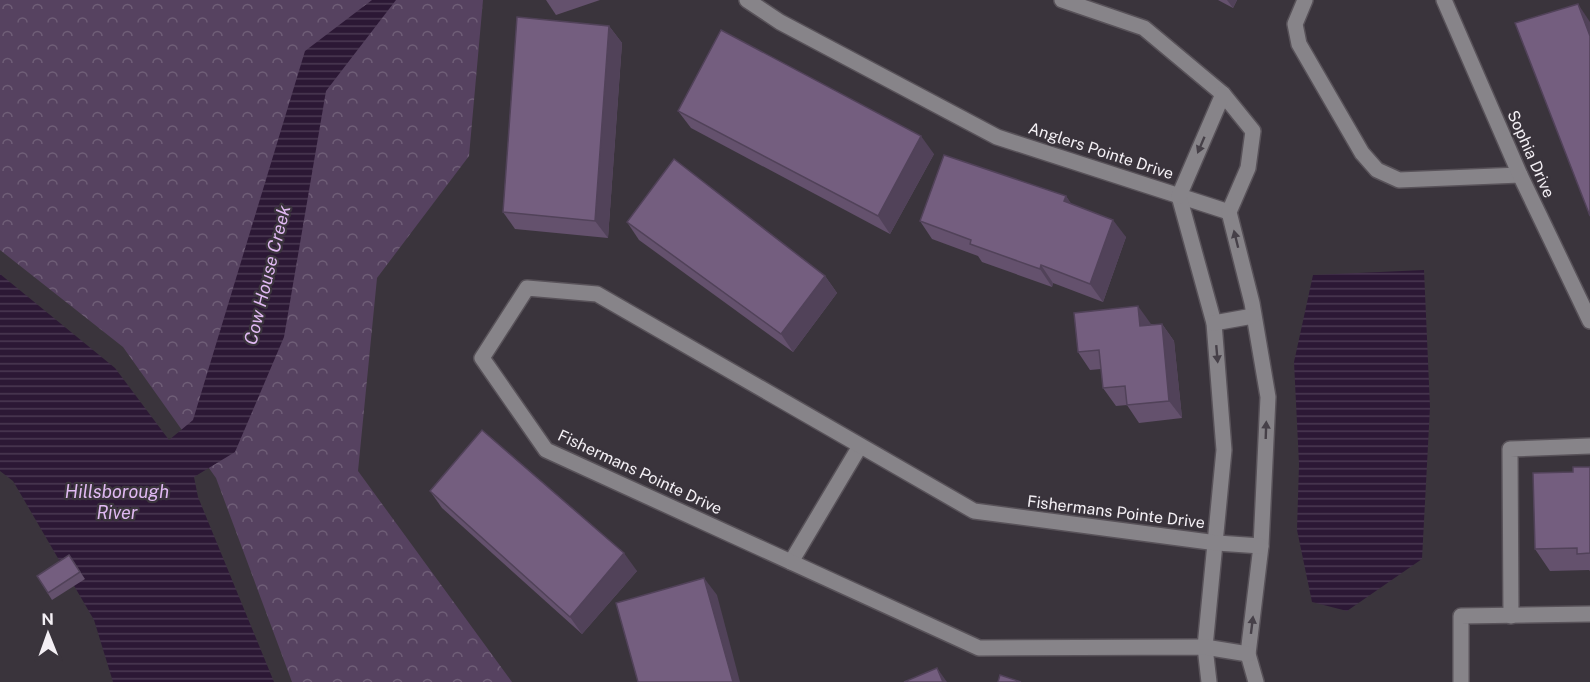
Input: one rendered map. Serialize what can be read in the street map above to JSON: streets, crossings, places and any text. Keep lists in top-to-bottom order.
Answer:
{
  "streets": {
    "street": ["Anglers Pointe Drive", "Sophia Drive", "Fishermans Pointe Drive"]
  },
  "crossings": [
    ["Anglers Pointe Drive", "Fishermans Pointe Drive"]
  ],
  "water": ["Cow House Creek", "Hillsborough River"],
  "north": "top"
}
